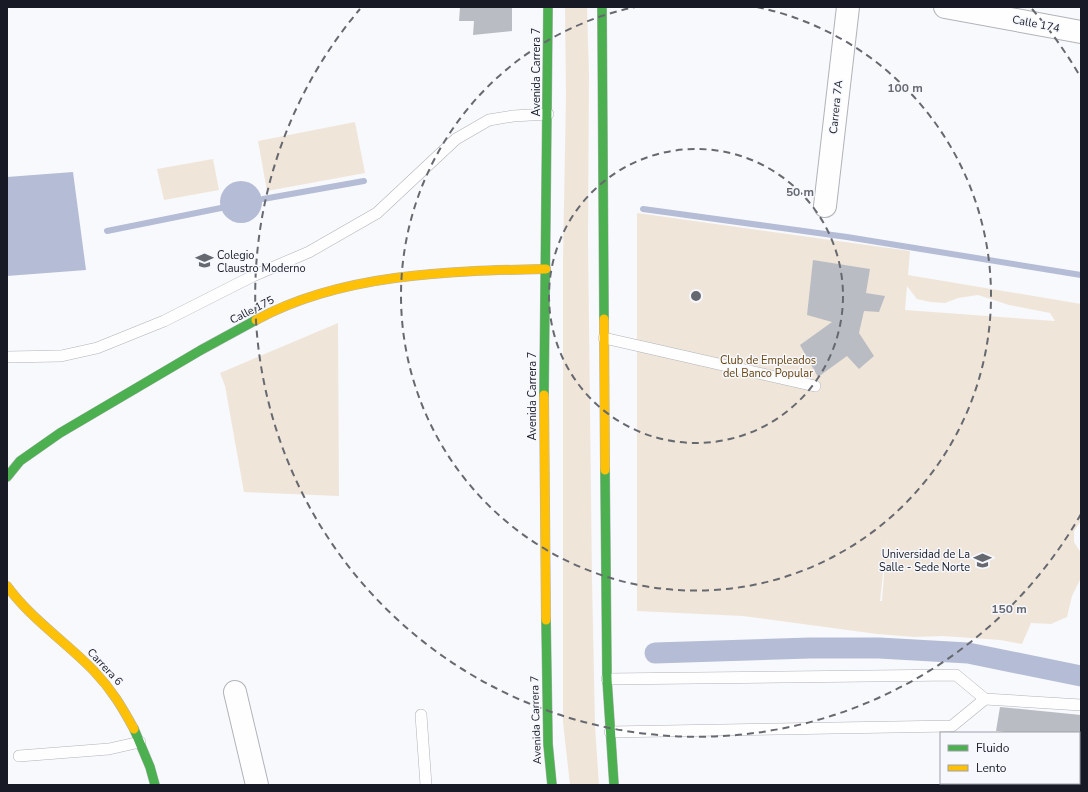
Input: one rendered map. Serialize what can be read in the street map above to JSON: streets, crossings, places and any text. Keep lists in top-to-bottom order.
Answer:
{
  "streets": {
    "main road": ["Avenida Carrera 7", "Calle 175", "Carrera 6"],
    "street": ["Calle 174", "Carrera 7A"]
  },
  "crossings": [
    ["Avenida Carrera 7", "Calle 175"]
  ],
  "parks": ["Club de Empleados del Banco Popular"],
  "places": {
    "school or university": ["Colegio Claustro Moderno", "Universidad de La Salle - Sede Norte"]
  },
  "legend": ["Fluido", "Lento"],
  "rings": ["100 m", "50 m", "150 m"]
}
